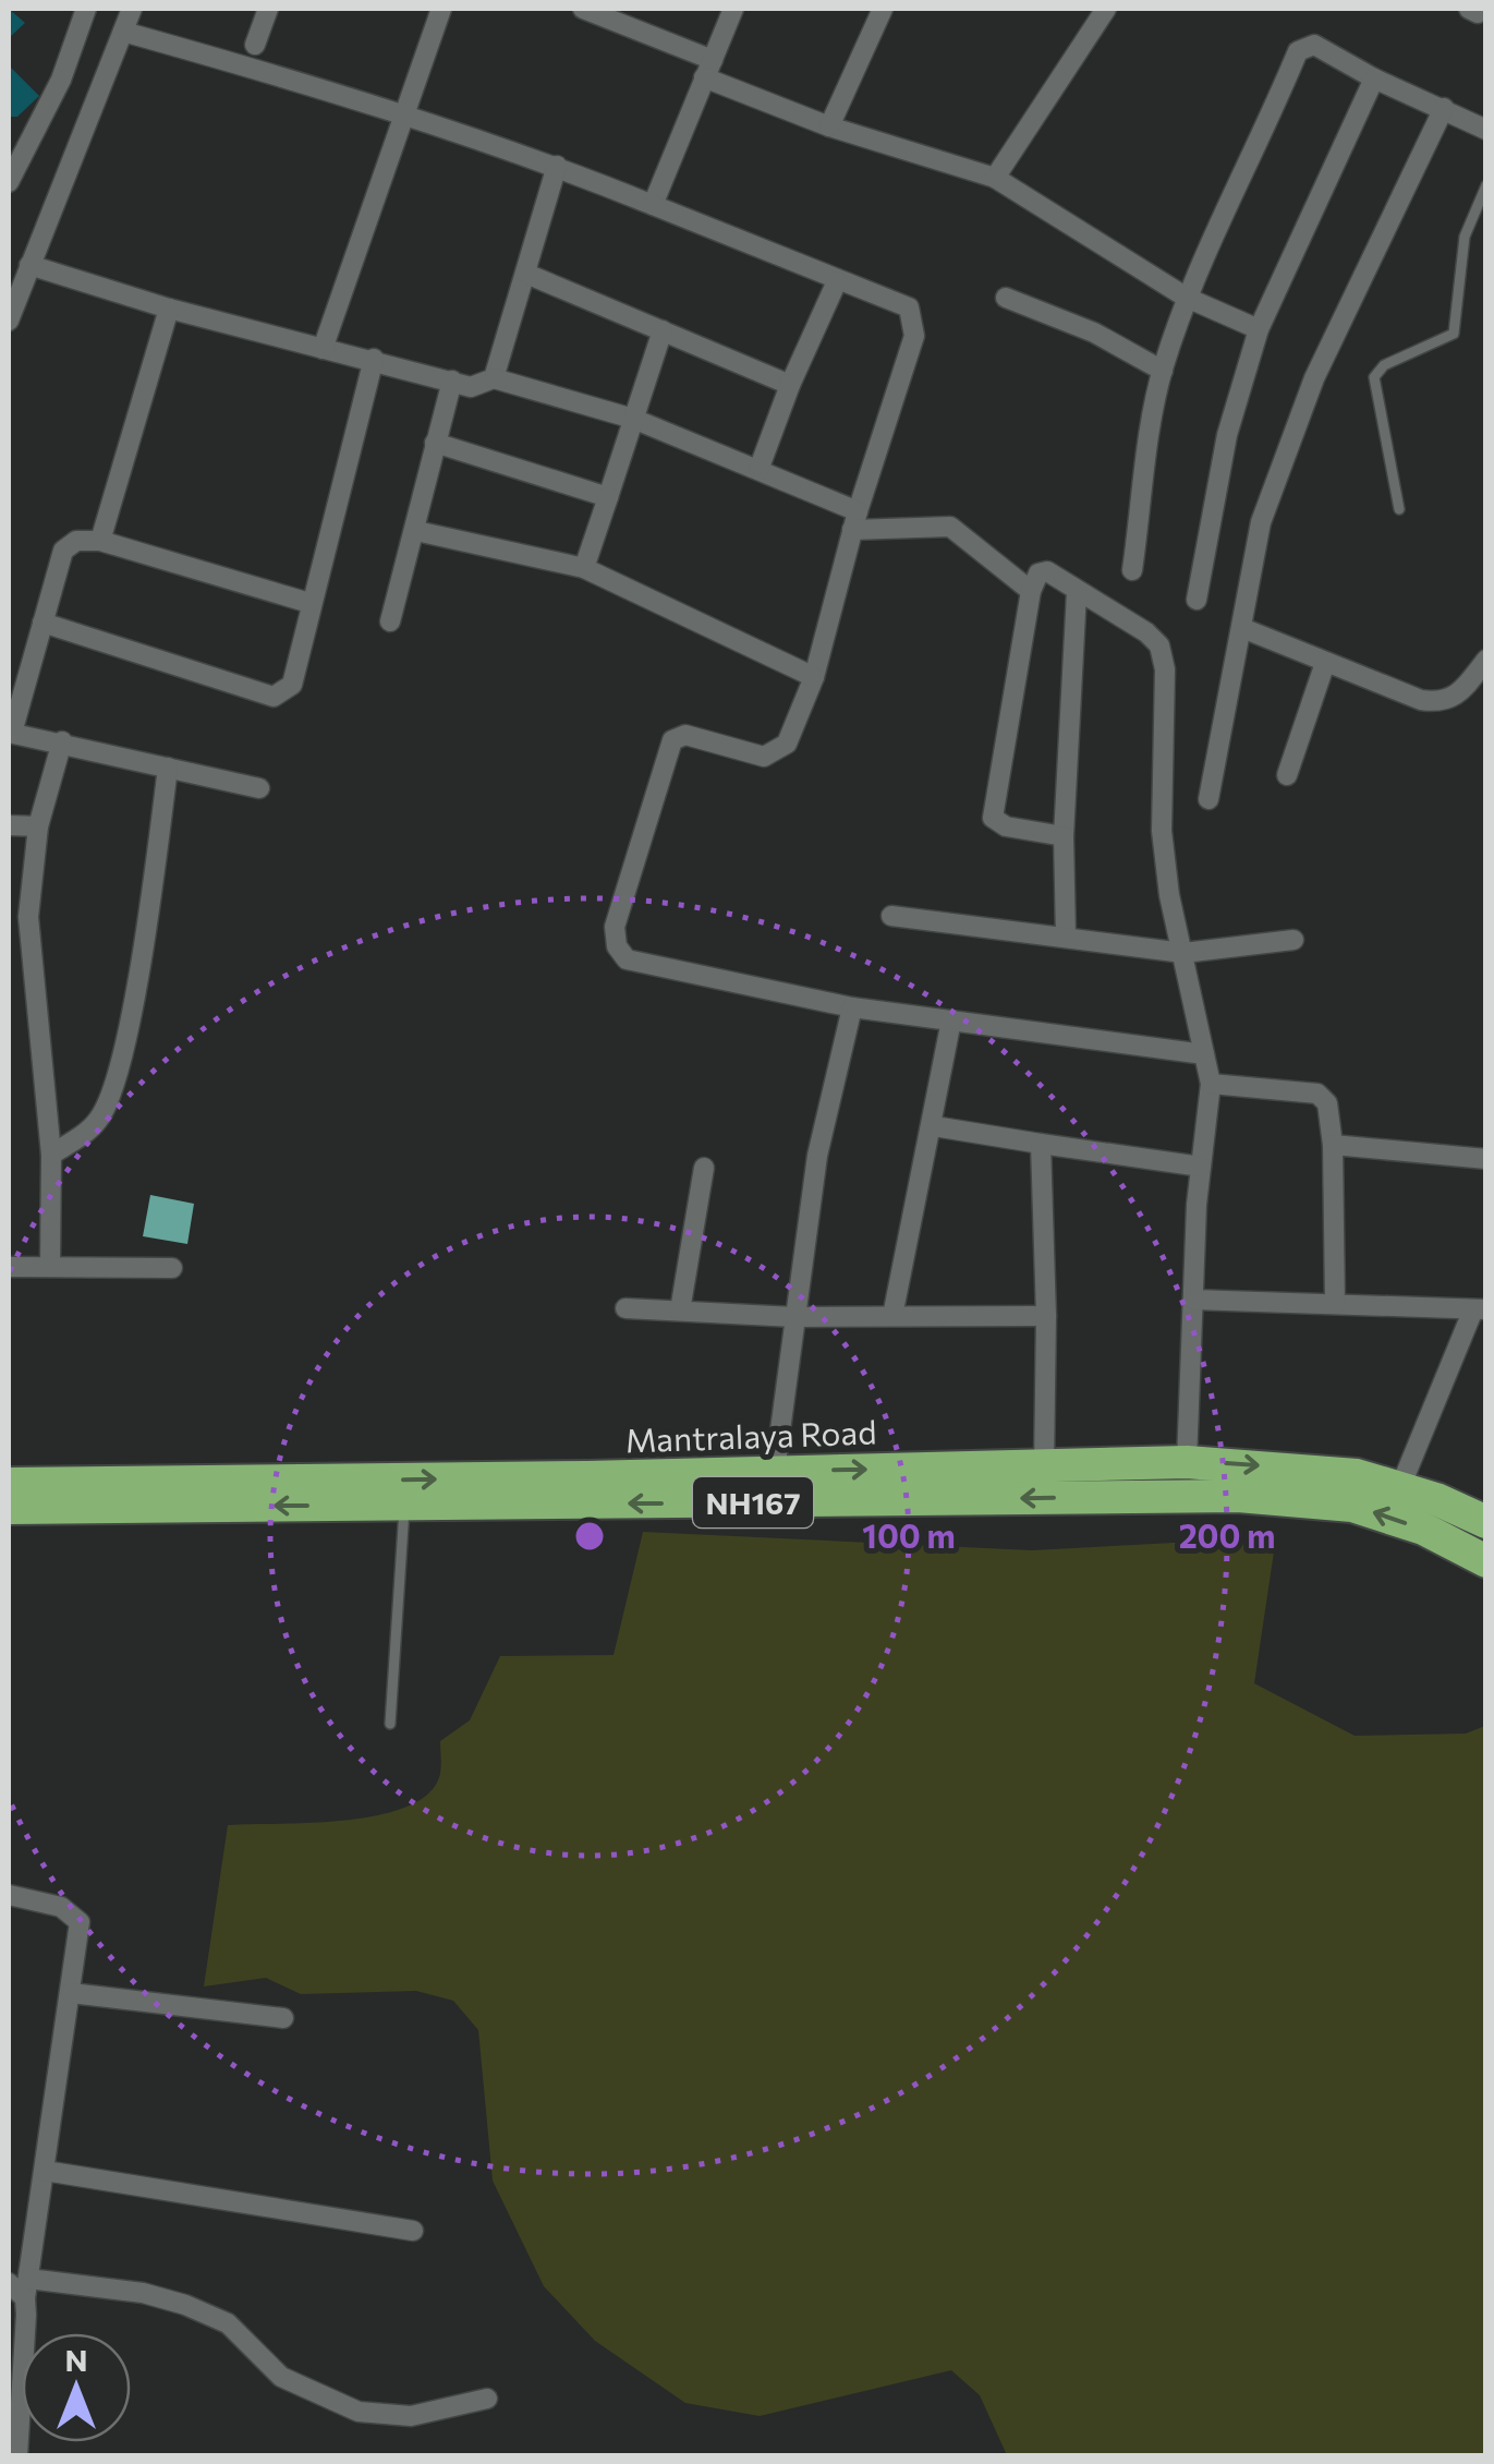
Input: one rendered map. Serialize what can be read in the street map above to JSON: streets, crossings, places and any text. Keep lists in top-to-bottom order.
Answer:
{
  "streets": {
    "highway": ["Mantralaya Road", "NH167"]
  },
  "north": "top",
  "rings": ["100 m", "200 m"]
}
